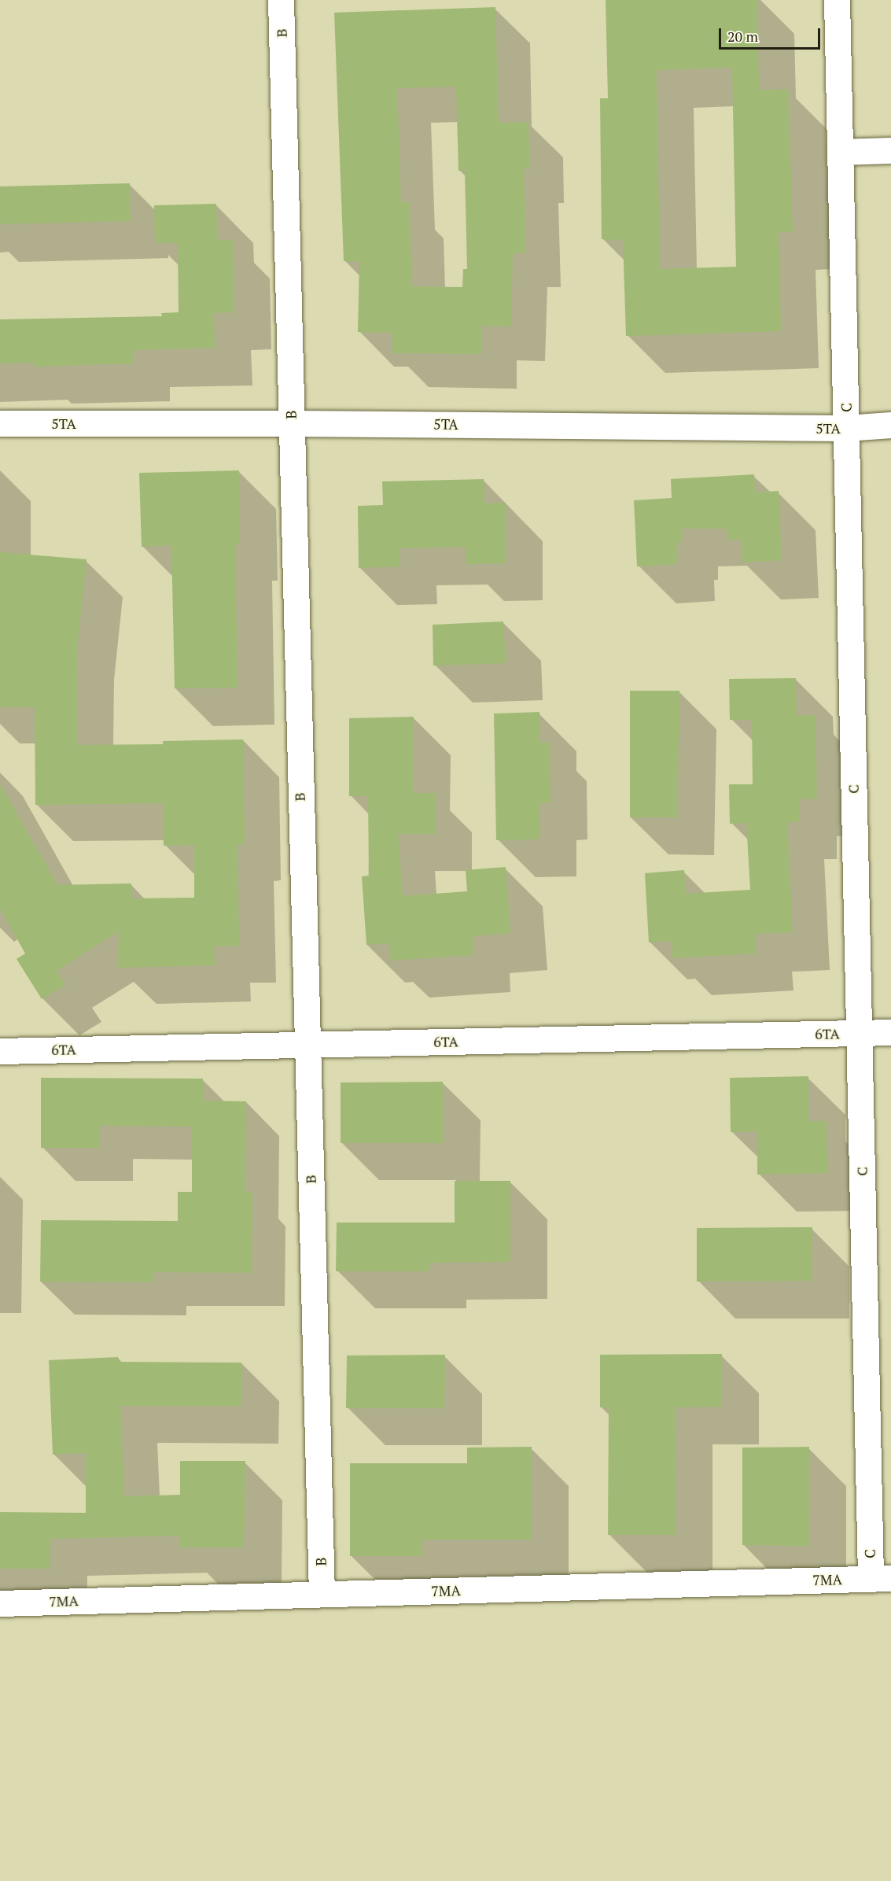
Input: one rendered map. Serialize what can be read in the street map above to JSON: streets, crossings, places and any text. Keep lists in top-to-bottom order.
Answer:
{
  "streets": {
    "street": [
      "B",
      "C",
      "5TA",
      "6TA",
      "7MA"
    ]
  },
  "crossings": [
    ["B", "5TA"],
    ["B", "6TA"],
    ["B", "7MA"],
    ["C", "5TA"],
    ["C", "6TA"],
    ["C", "7MA"]
  ],
  "scale_bar": "20 m"
}
